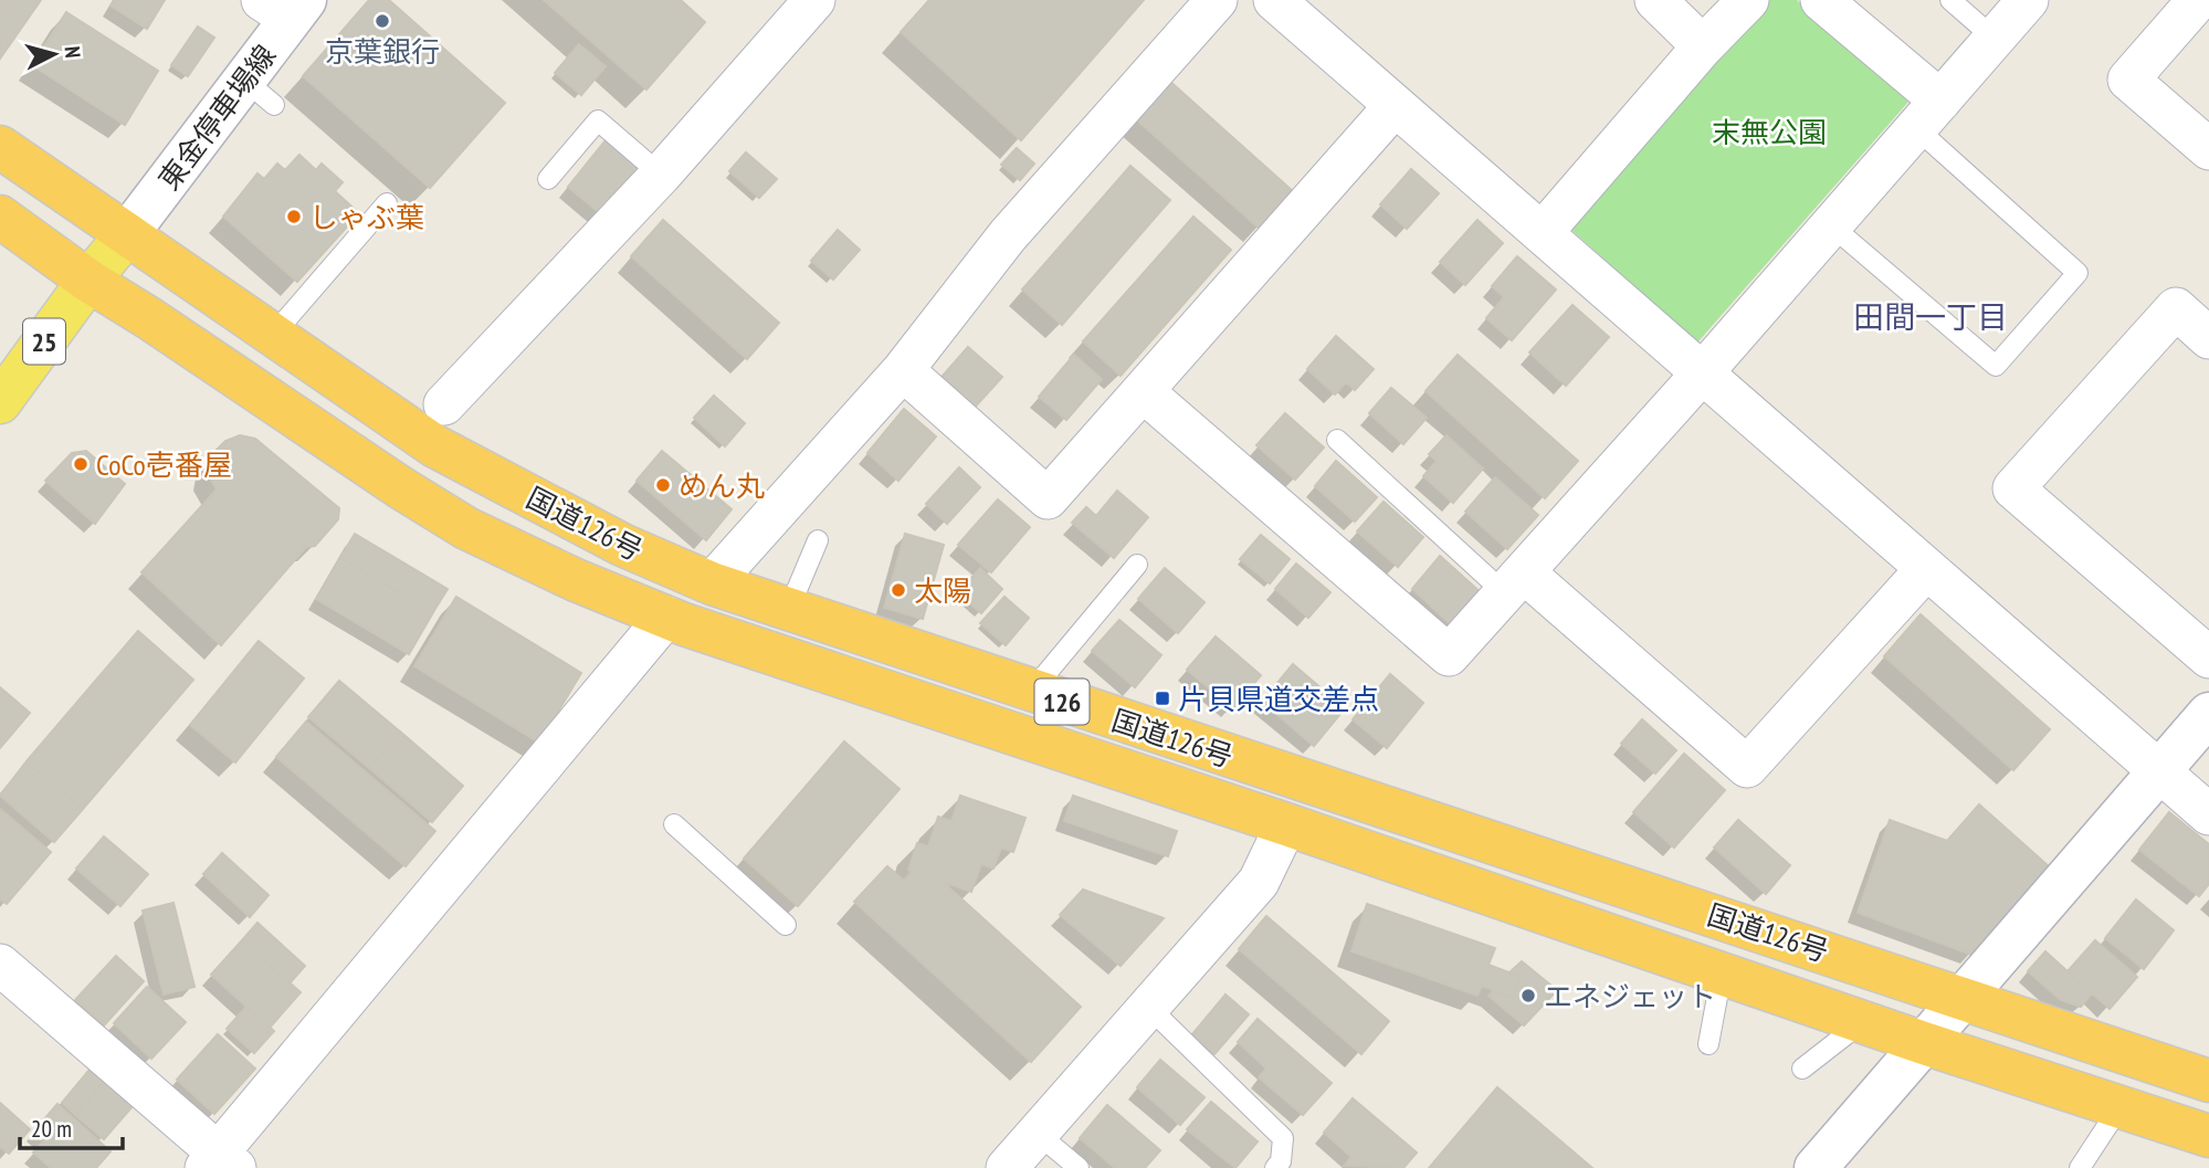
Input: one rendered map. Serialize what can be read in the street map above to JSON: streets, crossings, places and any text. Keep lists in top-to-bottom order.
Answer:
{
  "streets": {
    "highway": ["国道126号", "126"],
    "main road": ["25"],
    "street": ["東金停車場線"]
  },
  "crossings": [
    ["東金停車場線", "25"],
    ["東金停車場線", "国道126号"],
    ["25", "国道126号"],
    ["国道126号", "126"]
  ],
  "districts": ["田間一丁目"],
  "parks": ["末無公園"],
  "places": {
    "other": [
      "京葉銀行",
      "しゃぶ葉",
      "CoCo壱番屋",
      "めん丸",
      "太陽",
      "エネジェット"
    ],
    "transit": ["片貝県道交差点"]
  },
  "scale_bar": "20 m",
  "north": "right"
}
